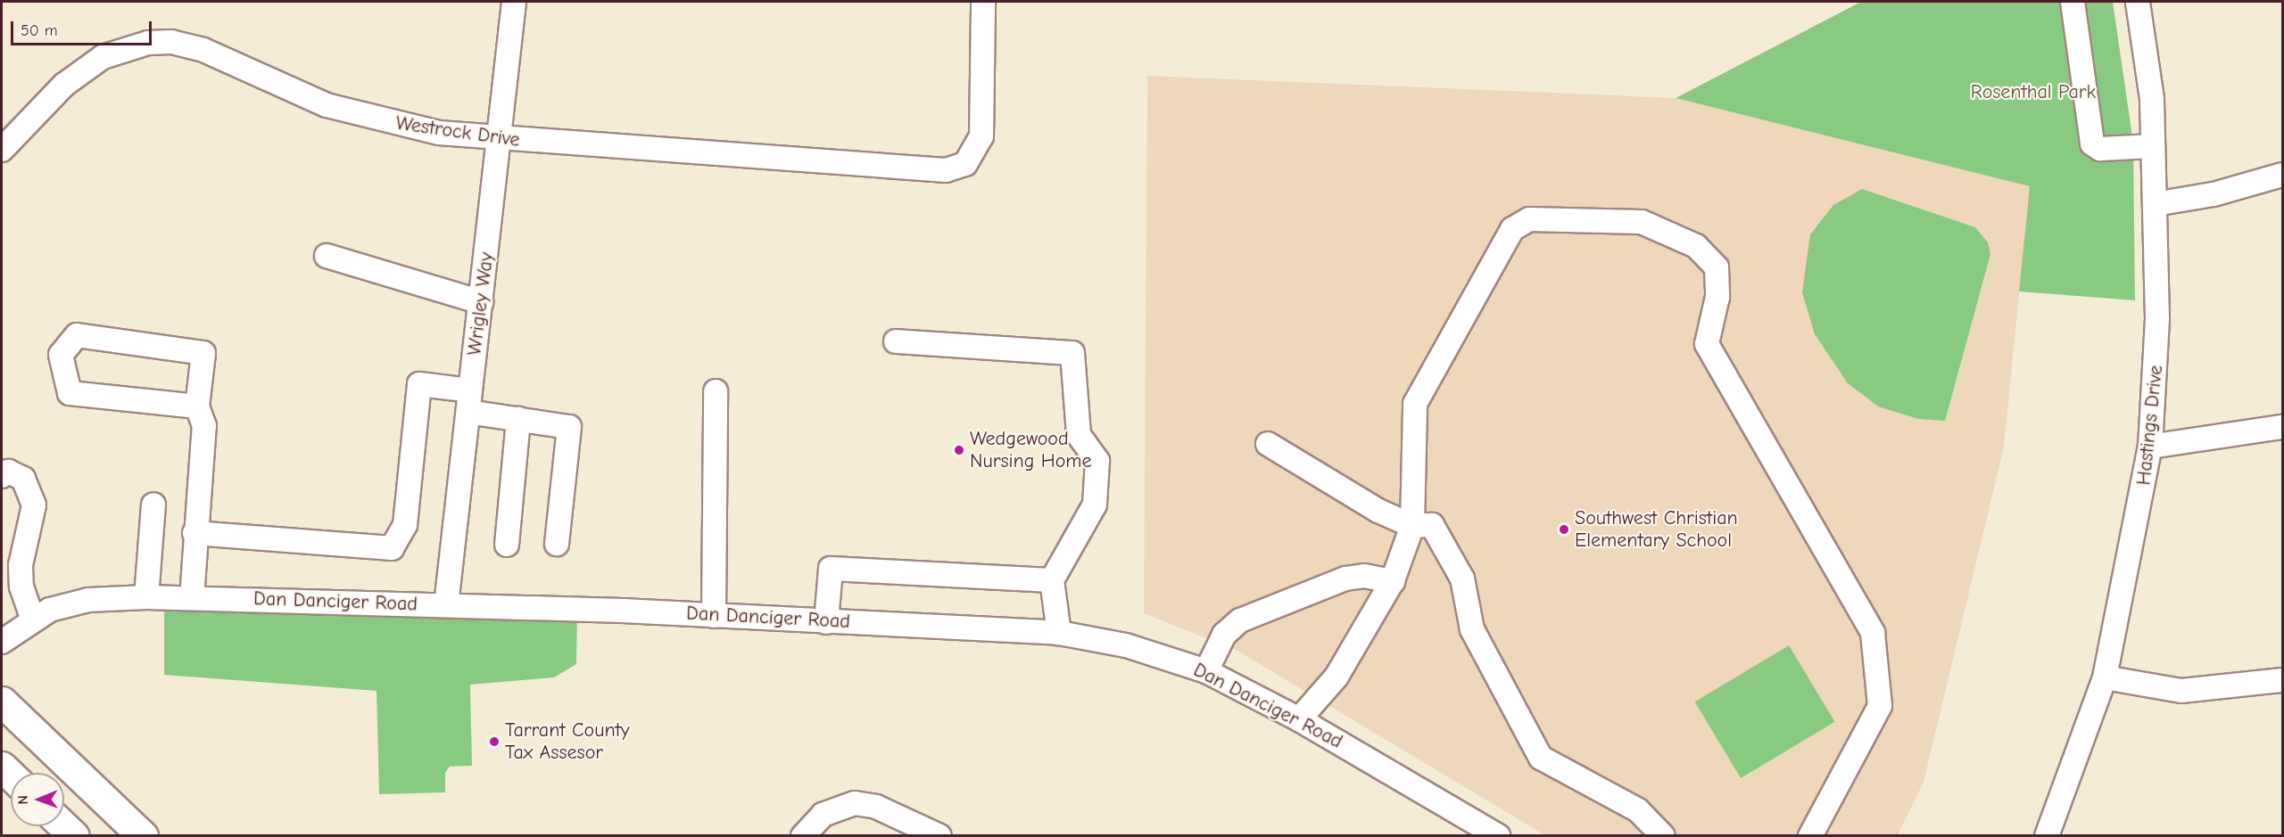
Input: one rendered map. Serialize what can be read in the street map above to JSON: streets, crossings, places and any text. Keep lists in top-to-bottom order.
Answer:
{
  "streets": {
    "street": [
      "Westrock Drive",
      "Wrigley Way",
      "Hastings Drive",
      "Dan Danciger Road"
    ]
  },
  "crossings": [
    ["Westrock Drive", "Wrigley Way"],
    ["Wrigley Way", "Dan Danciger Road"]
  ],
  "parks": ["Rosenthal Park"],
  "places": ["Wedgewood Nursing Home", "Southwest Christian Elementary School", "Tarrant County Tax Assesor"],
  "scale_bar": "50 m",
  "north": "left"
}
